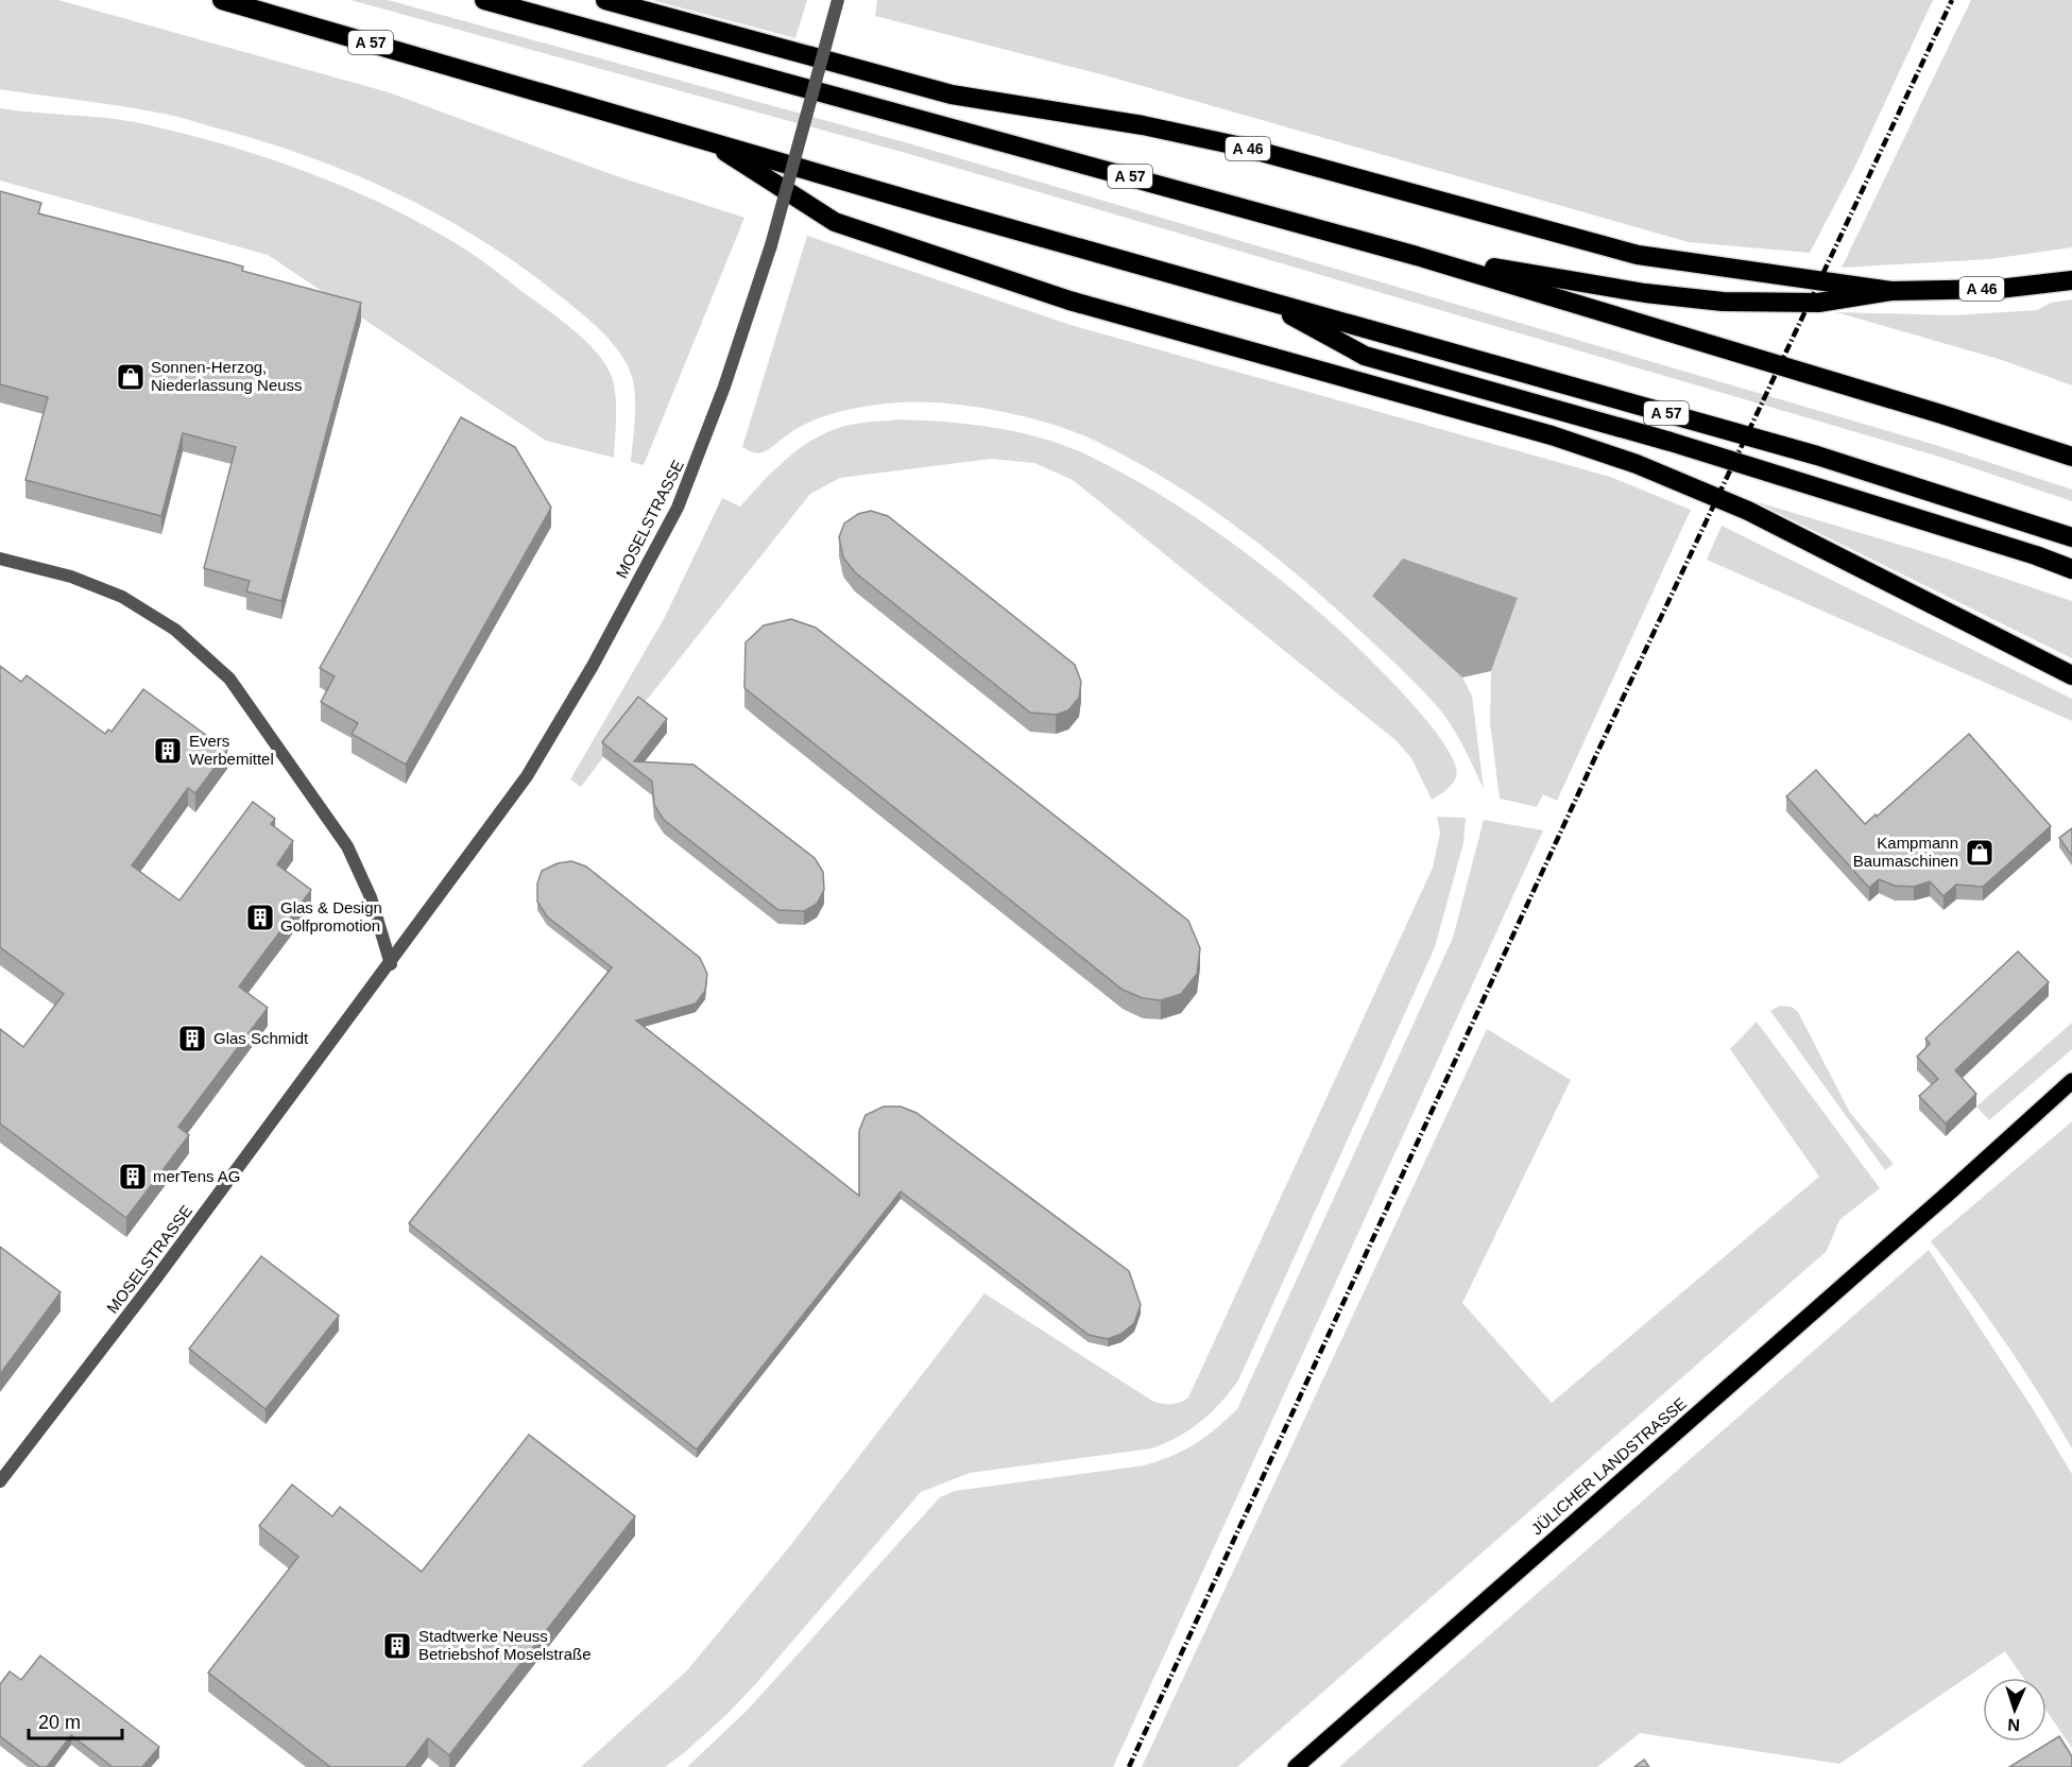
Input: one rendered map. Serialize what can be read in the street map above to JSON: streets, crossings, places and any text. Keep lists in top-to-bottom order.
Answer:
{
  "streets": {
    "highway": ["A 57", "A 46"],
    "main road": ["JÜLICHER LANDSTRASSE"],
    "street": ["MOSELSTRASSE"]
  },
  "crossings": [
    ["A 57", "A 46"]
  ],
  "places": {
    "shop": ["Sonnen-Herzog, Niederlassung Neuss", "Kampmann Baumaschinen"],
    "building": [
      "Evers Werbemittel",
      "Glas & Design Golfpromotion",
      "Glas Schmidt",
      "merTens AG",
      "Stadtwerke Neuss Betriebshof Moselstraße"
    ]
  },
  "scale_bar": "20 m",
  "north": "bottom"
}
